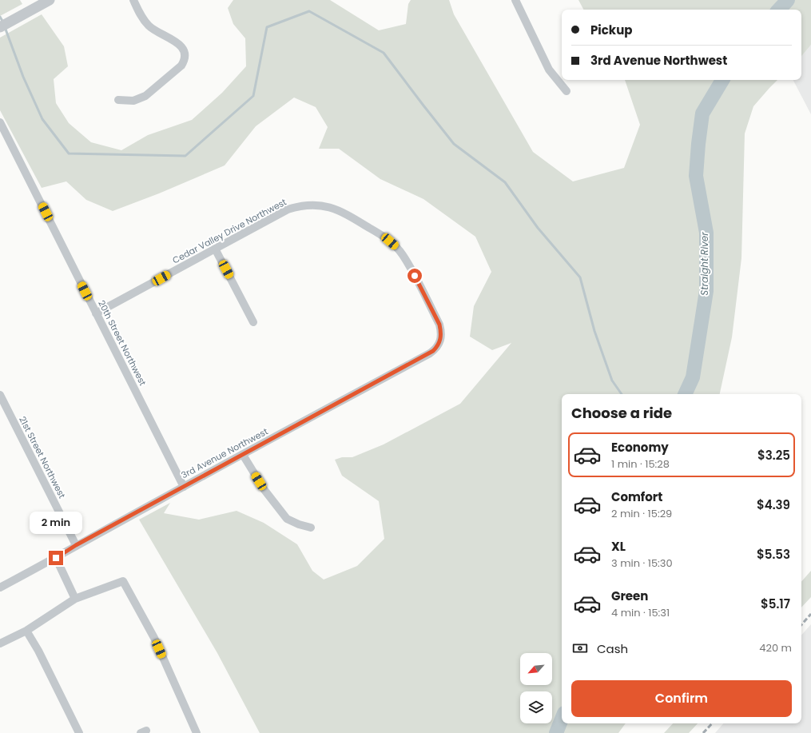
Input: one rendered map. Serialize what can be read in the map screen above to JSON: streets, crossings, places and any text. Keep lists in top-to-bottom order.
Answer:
{
  "streets": {
    "street": [
      "Cedar Valley Drive Northwest",
      "20th Street Northwest",
      "3rd Avenue Northwest",
      "21st Street Northwest"
    ]
  },
  "crossings": [
    ["Cedar Valley Drive Northwest", "20th Street Northwest"],
    ["Cedar Valley Drive Northwest", "3rd Avenue Northwest"],
    ["20th Street Northwest", "3rd Avenue Northwest"],
    ["3rd Avenue Northwest", "21st Street Northwest"]
  ],
  "water": ["Straight River"],
  "north": "bottom left",
  "page": {
    "banner": ["Pickup", "3rd Avenue Northwest"],
    "heading": "Choose a ride",
    "list": [
      {
        "name": "Economy",
        "note": "1 min · 15:28",
        "value": "$3.25"
      },
      {
        "name": "Comfort",
        "note": "2 min · 15:29",
        "value": "$4.39"
      },
      {
        "name": "XL",
        "note": "3 min · 15:30",
        "value": "$5.53"
      },
      {
        "name": "Green",
        "note": "4 min · 15:31",
        "value": "$5.17"
      }
    ],
    "bubble": "2 min",
    "pay": ["Cash", "420 m"],
    "buttons": "Confirm"
  }
}
